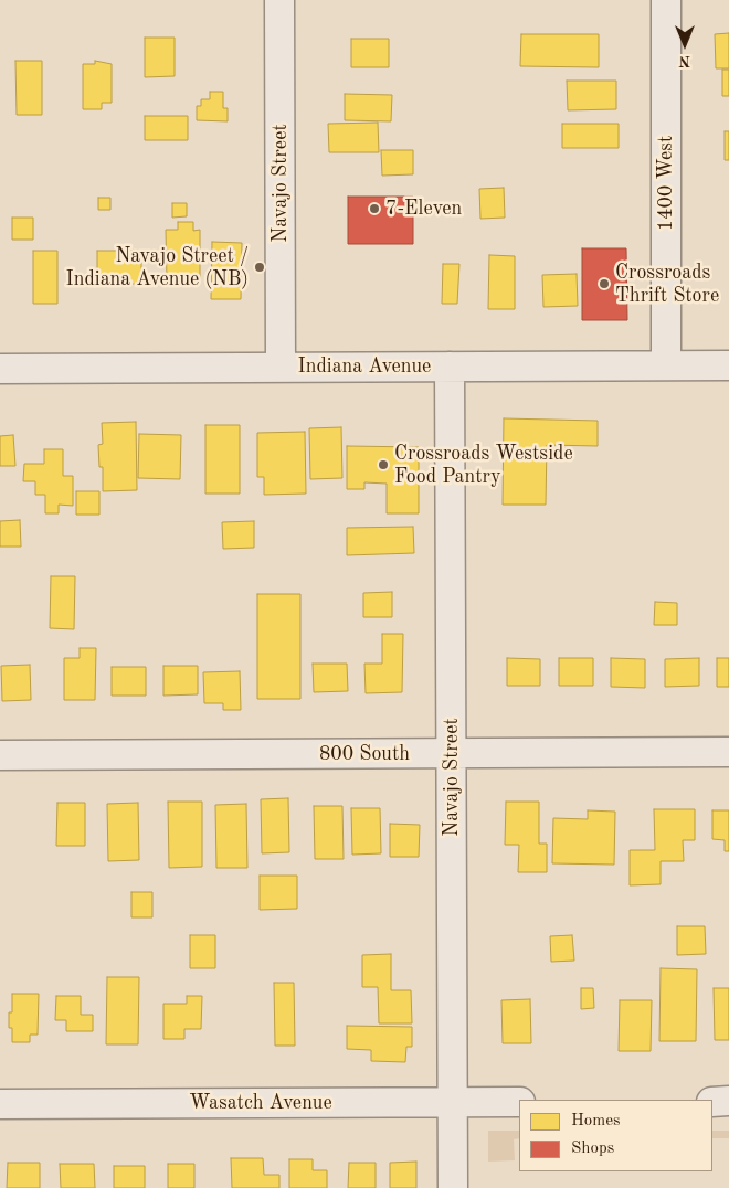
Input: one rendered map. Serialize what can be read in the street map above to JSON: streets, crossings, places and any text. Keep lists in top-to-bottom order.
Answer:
{
  "streets": {
    "street": [
      "Navajo Street",
      "1400 West",
      "Indiana Avenue",
      "800 South",
      "Wasatch Avenue"
    ]
  },
  "crossings": [
    ["Navajo Street", "Indiana Avenue"],
    ["Navajo Street", "800 South"],
    ["Navajo Street", "Wasatch Avenue"],
    ["1400 West", "Indiana Avenue"]
  ],
  "places": [
    "7-Eleven",
    "Navajo Street / Indiana Avenue (NB)",
    "Crossroads Thrift Store",
    "Crossroads Westside Food Pantry"
  ],
  "legend": ["Homes", "Shops"],
  "north": "bottom"
}
